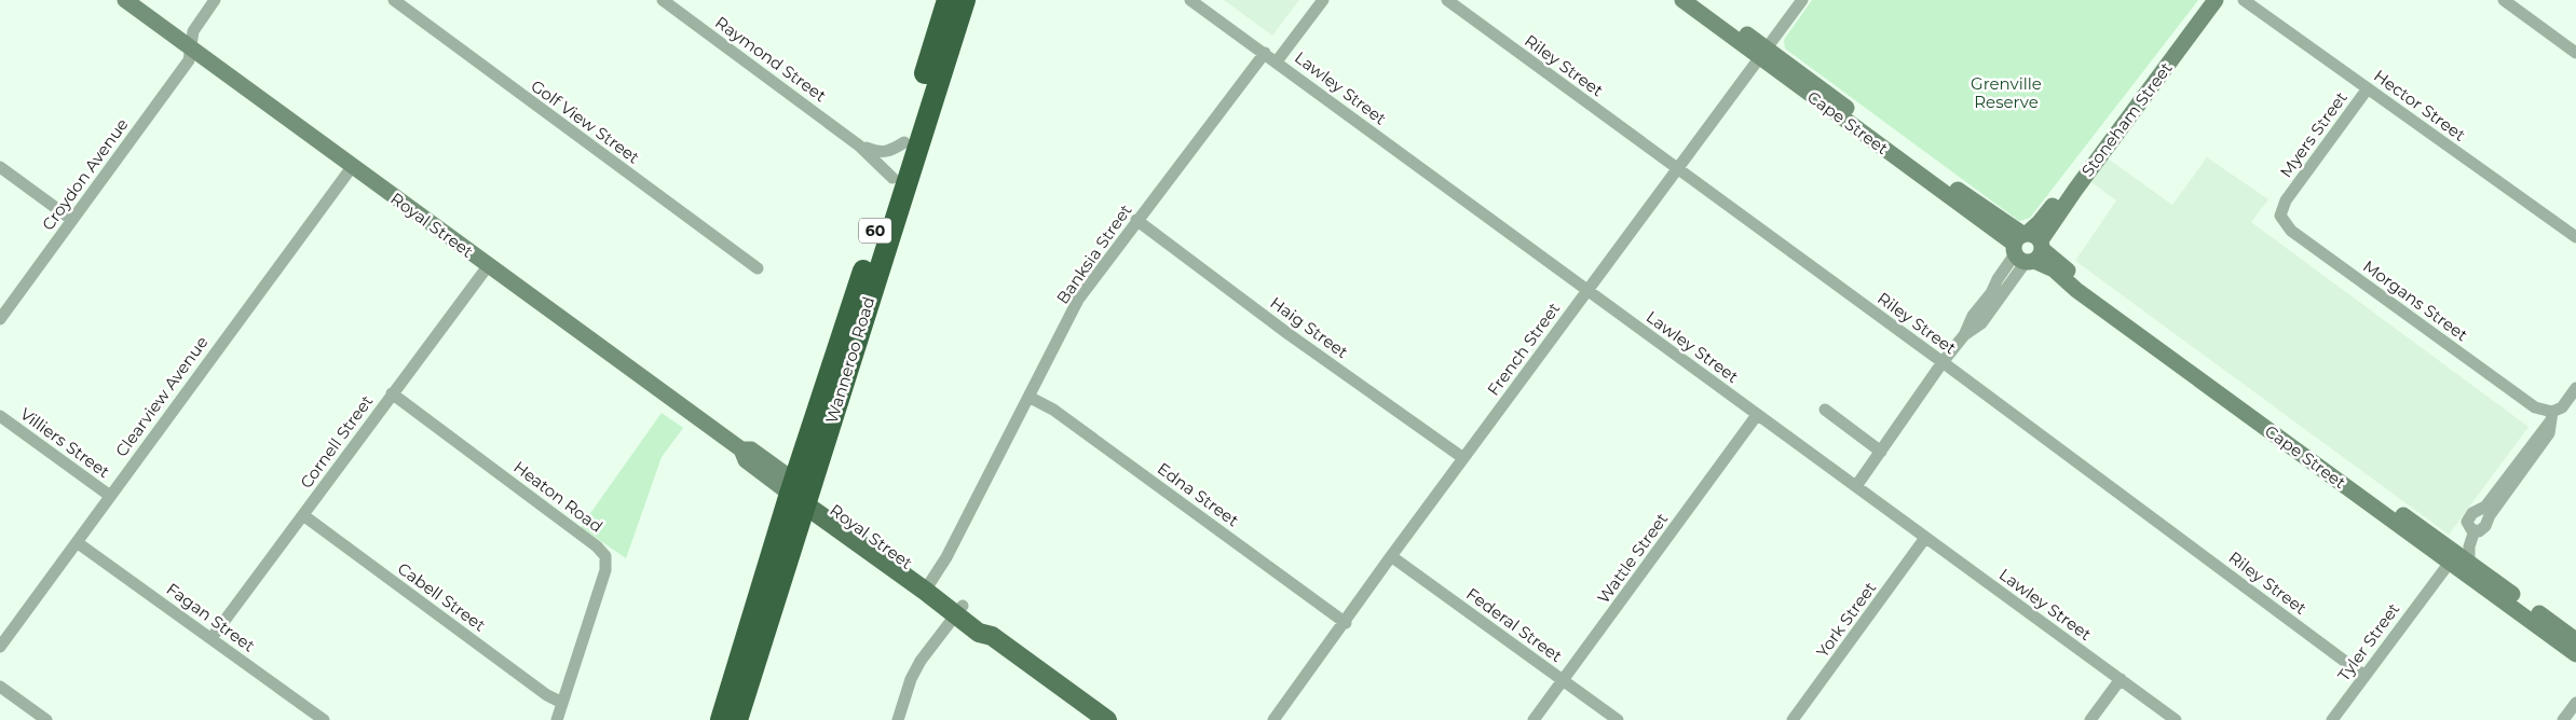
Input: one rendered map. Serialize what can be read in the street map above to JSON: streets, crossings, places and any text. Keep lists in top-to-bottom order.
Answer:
{
  "streets": {
    "highway": ["60", "Wanneroo Road"],
    "main road": ["Royal Street"],
    "street": [
      "Raymond Street",
      "Riley Street",
      "Lawley Street",
      "Hector Street",
      "Stoneham Street",
      "Golf View Street",
      "Cape Street",
      "Myers Street",
      "Croydon Avenue",
      "Banksia Street",
      "Morgans Street",
      "Haig Street",
      "French Street",
      "Clearview Avenue",
      "Cornell Street",
      "Villiers Street",
      "Edna Street",
      "Heaton Road",
      "Wattle Street",
      "Cabell Street",
      "Fagan Street",
      "York Street",
      "Federal Street",
      "Tyler Street"
    ]
  },
  "crossings": [
    ["Raymond Street", "Wanneroo Road"],
    ["Riley Street", "Stoneham Street"],
    ["Riley Street", "French Street"],
    ["Riley Street", "Tyler Street"],
    ["Lawley Street", "Stoneham Street"],
    ["Lawley Street", "Banksia Street"],
    ["Lawley Street", "French Street"],
    ["Lawley Street", "Wattle Street"],
    ["Lawley Street", "York Street"],
    ["Hector Street", "Myers Street"],
    ["Stoneham Street", "Cape Street"],
    ["Cape Street", "French Street"],
    ["Cape Street", "Tyler Street"],
    ["Myers Street", "Morgans Street"],
    ["Croydon Avenue", "Royal Street"],
    ["Royal Street", "Banksia Street"],
    ["Royal Street", "Wanneroo Road"],
    ["Royal Street", "Clearview Avenue"],
    ["Royal Street", "Cornell Street"],
    ["Banksia Street", "Haig Street"],
    ["Banksia Street", "Edna Street"],
    ["Haig Street", "French Street"],
    ["French Street", "Edna Street"],
    ["French Street", "Federal Street"],
    ["Clearview Avenue", "Villiers Street"],
    ["Clearview Avenue", "Fagan Street"],
    ["Cornell Street", "Heaton Road"],
    ["Cornell Street", "Cabell Street"],
    ["Cornell Street", "Fagan Street"],
    ["Heaton Road", "Cabell Street"],
    ["Wattle Street", "Federal Street"]
  ],
  "parks": ["Grenville Reserve"]
}
